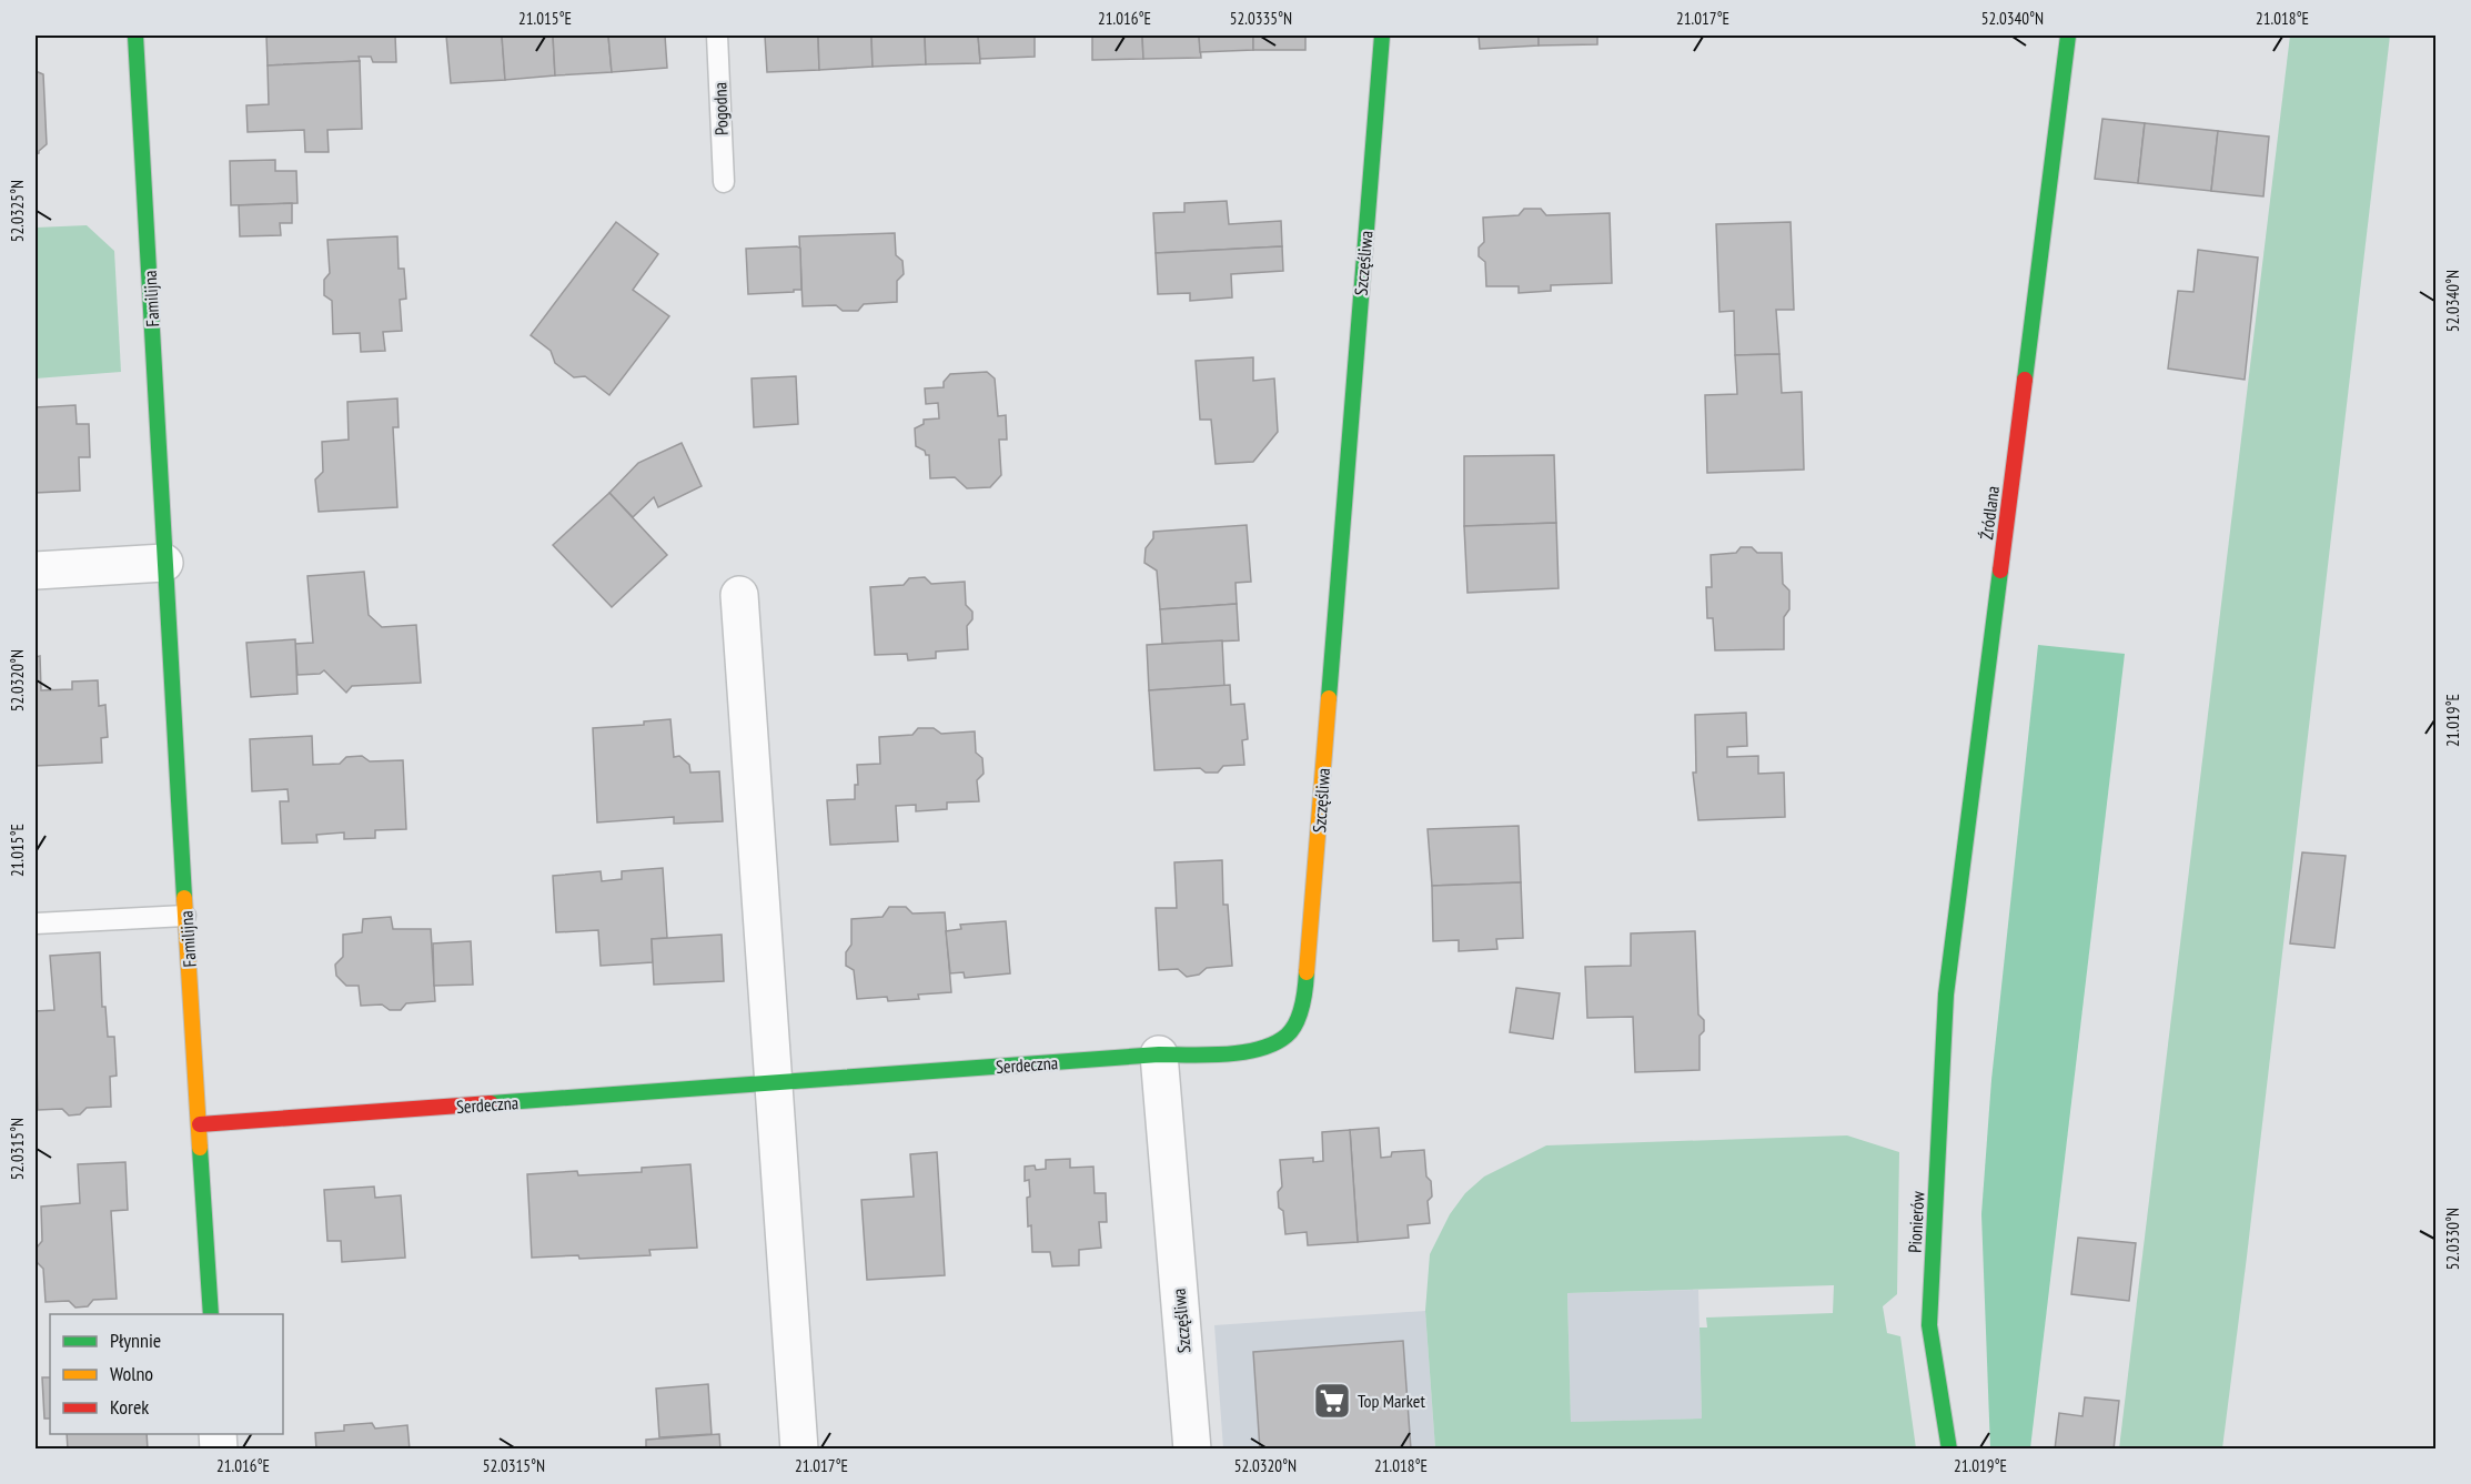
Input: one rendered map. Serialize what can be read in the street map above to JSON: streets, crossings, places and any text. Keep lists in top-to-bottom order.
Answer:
{
  "streets": {
    "street": [
      "Szczęśliwa",
      "Familijna",
      "Źródlana",
      "Serdeczna",
      "Pionierów"
    ],
    "lane": ["Pogodna"]
  },
  "crossings": [
    ["Szczęśliwa", "Serdeczna"],
    ["Familijna", "Serdeczna"],
    ["Źródlana", "Pionierów"]
  ],
  "places": {
    "supermarket": ["Top Market"]
  },
  "legend": ["Płynnie", "Wolno", "Korek"],
  "coordinates": [
    "21.015°E",
    "21.016°E",
    "52.0335°N",
    "21.017°E",
    "52.0340°N",
    "21.018°E",
    "52.0325°N",
    "52.0320°N",
    "21.019°E",
    "52.0315°N",
    "52.0330°N"
  ]
}
